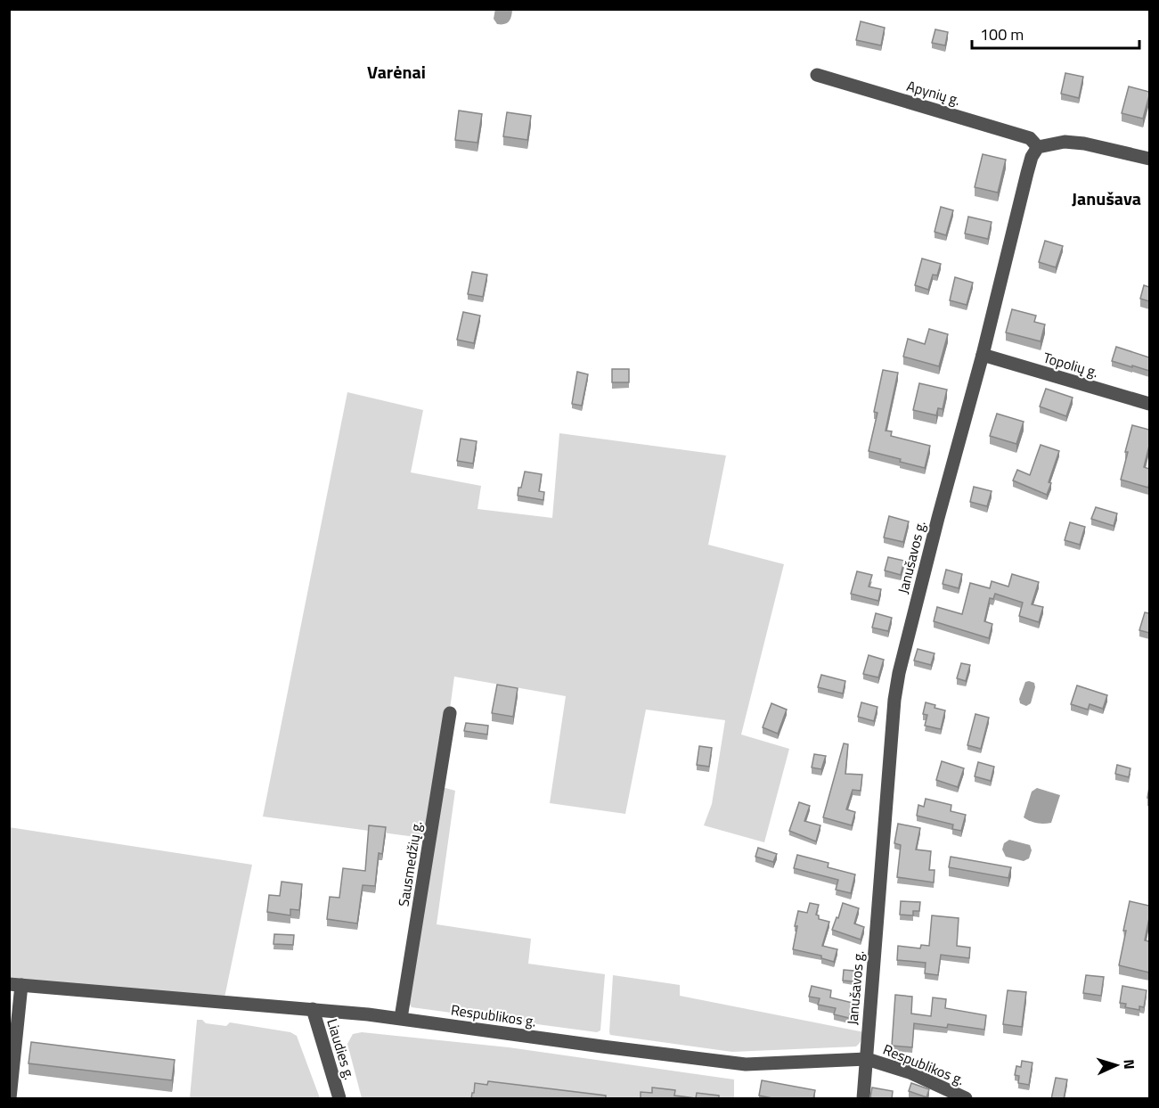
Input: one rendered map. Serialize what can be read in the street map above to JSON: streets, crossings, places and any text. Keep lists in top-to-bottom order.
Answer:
{
  "streets": {
    "street": [
      "Apynių g.",
      "Topolių g.",
      "Janušavos g.",
      "Sausmedžių g.",
      "Respublikos g.",
      "Liaudies g."
    ]
  },
  "crossings": [
    ["Apynių g.", "Janušavos g."],
    ["Topolių g.", "Janušavos g."],
    ["Janušavos g.", "Respublikos g."],
    ["Sausmedžių g.", "Respublikos g."],
    ["Respublikos g.", "Liaudies g."]
  ],
  "districts": ["Varėnai", "Janušava"],
  "scale_bar": "100 m",
  "north": "right"
}
